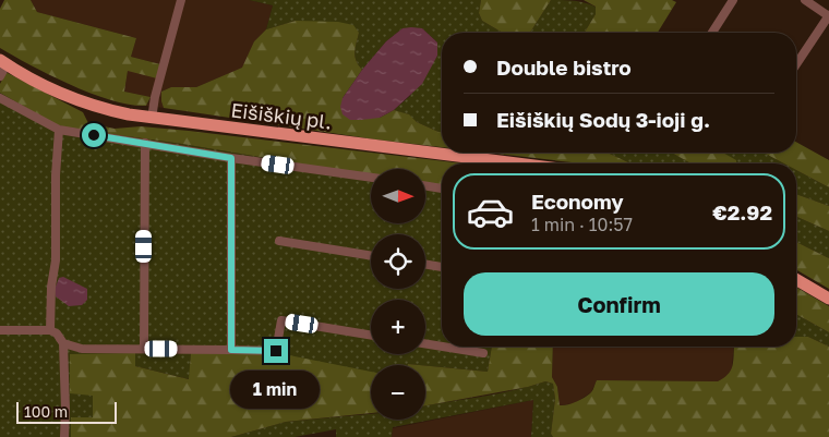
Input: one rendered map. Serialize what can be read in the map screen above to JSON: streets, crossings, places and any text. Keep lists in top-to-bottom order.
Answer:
{
  "streets": {
    "main road": ["Eišiškių pl."]
  },
  "scale_bar": "100 m",
  "north": "right",
  "page": {
    "banner": ["Double bistro", "Eišiškių Sodų 3-ioji g."],
    "map_buttons": ["+", "−"],
    "list": [
      {
        "name": "Economy",
        "note": "1 min · 10:57",
        "value": "€2.92"
      }
    ],
    "buttons": "Confirm",
    "bubble": "1 min",
    "scale": "100 m"
  }
}
